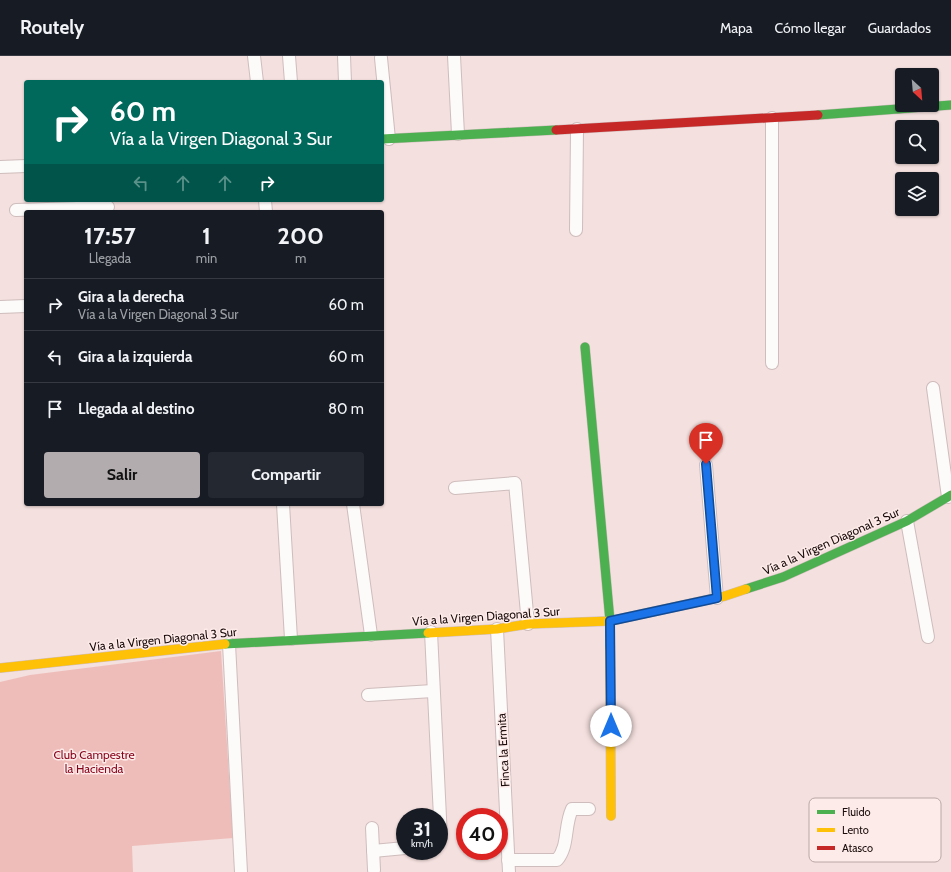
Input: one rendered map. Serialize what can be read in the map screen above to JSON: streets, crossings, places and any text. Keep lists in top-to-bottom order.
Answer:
{
  "streets": {
    "street": ["Vía a la Virgen Diagonal 3 Sur", "Finca la Ermita"]
  },
  "crossings": [
    ["Vía a la Virgen Diagonal 3 Sur", "Finca la Ermita"]
  ],
  "parks": ["Club Campestre la Hacienda"],
  "legend": ["Fluido", "Lento", "Atasco"],
  "north": "bottom right",
  "page": {
    "header": "Routely",
    "nav": ["Mapa", "Cómo llegar", "Guardados"],
    "turn": ["60 m", "Vía a la Virgen Diagonal 3 Sur"],
    "eta": [
      "17:57",
      "Llegada",
      "1",
      "min",
      "200",
      "m"
    ],
    "list": [
      {
        "name": "Gira a la derecha",
        "note": "Vía a la Virgen Diagonal 3 Sur",
        "value": "60 m"
      },
      {
        "name": "Gira a la izquierda",
        "value": "60 m"
      },
      {
        "name": "Llegada al destino",
        "value": "80 m"
      }
    ],
    "buttons": ["Salir", "Compartir"],
    "speed": "31 km/h",
    "limit": "40"
  }
}
